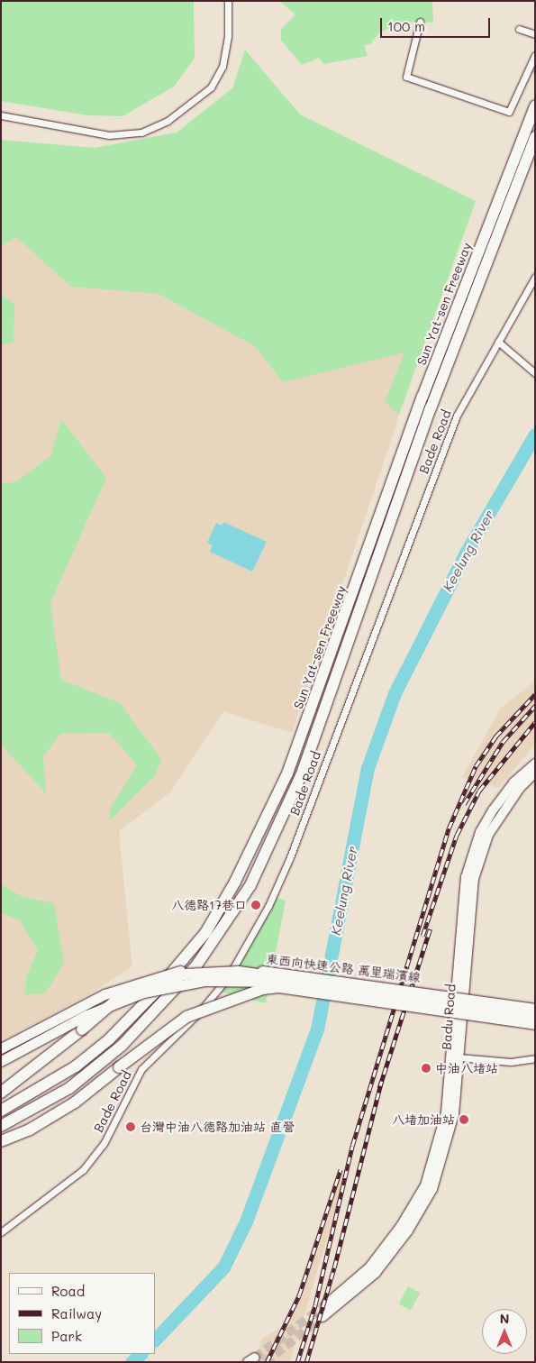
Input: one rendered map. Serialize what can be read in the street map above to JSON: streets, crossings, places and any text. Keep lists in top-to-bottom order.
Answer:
{
  "streets": {
    "highway": ["Sun Yat-sen Freeway", "東西向快速公路 萬里瑞濱線"],
    "main road": ["Badu Road"],
    "street": ["Bade Road"]
  },
  "water": ["Keelung River"],
  "places": [
    "八德路17巷口",
    "中油八堵站",
    "八堵加油站",
    "台灣中油八德路加油站 直營"
  ],
  "legend": ["Road", "Railway", "Park"],
  "scale_bar": "100 m",
  "north": "top"
}
